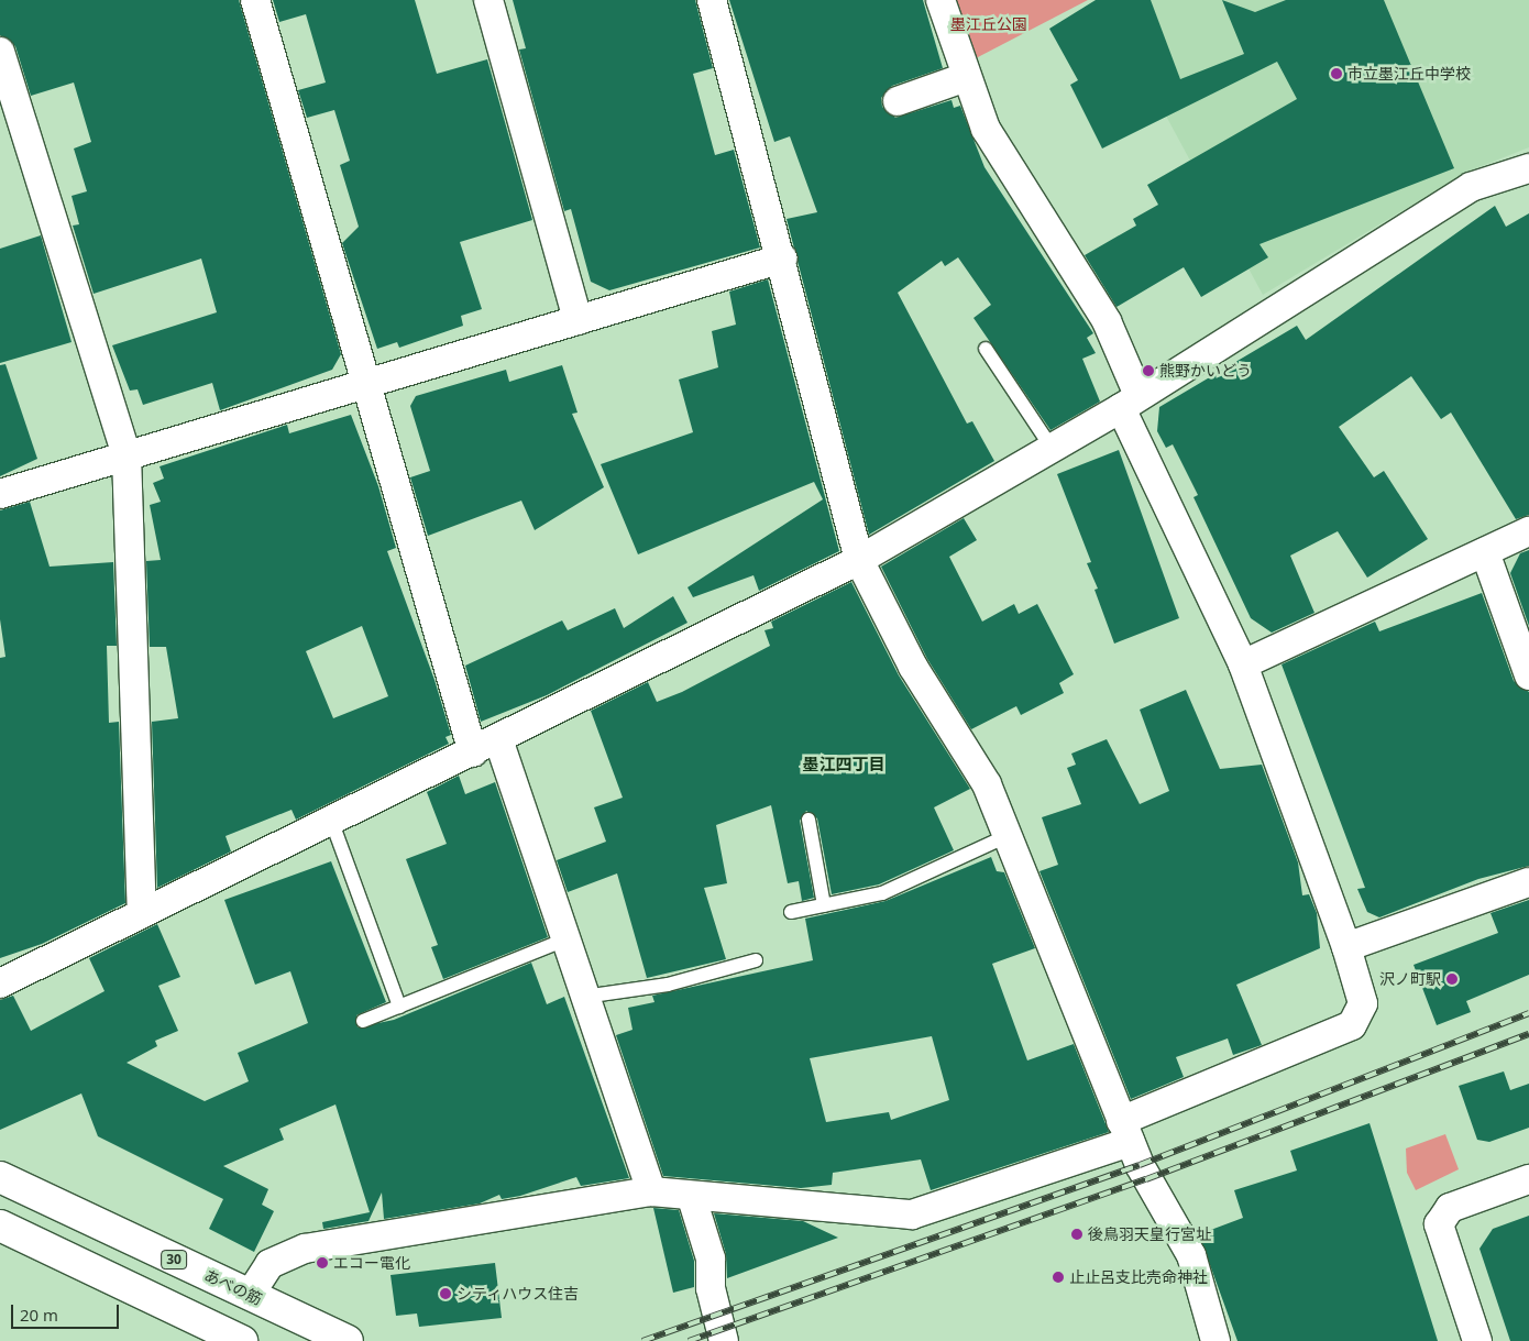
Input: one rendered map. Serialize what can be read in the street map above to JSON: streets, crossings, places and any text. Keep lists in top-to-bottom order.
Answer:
{
  "streets": {
    "main road": ["30", "あべの筋"]
  },
  "districts": ["墨江四丁目"],
  "parks": ["墨江丘公園"],
  "places": [
    "市立墨江丘中学校",
    "熊野かいどう",
    "沢ノ町駅",
    "後鳥羽天皇行宮址",
    "エコー電化",
    "止止呂支比売命神社",
    "シティハウス住吉"
  ],
  "scale_bar": "20 m"
}
